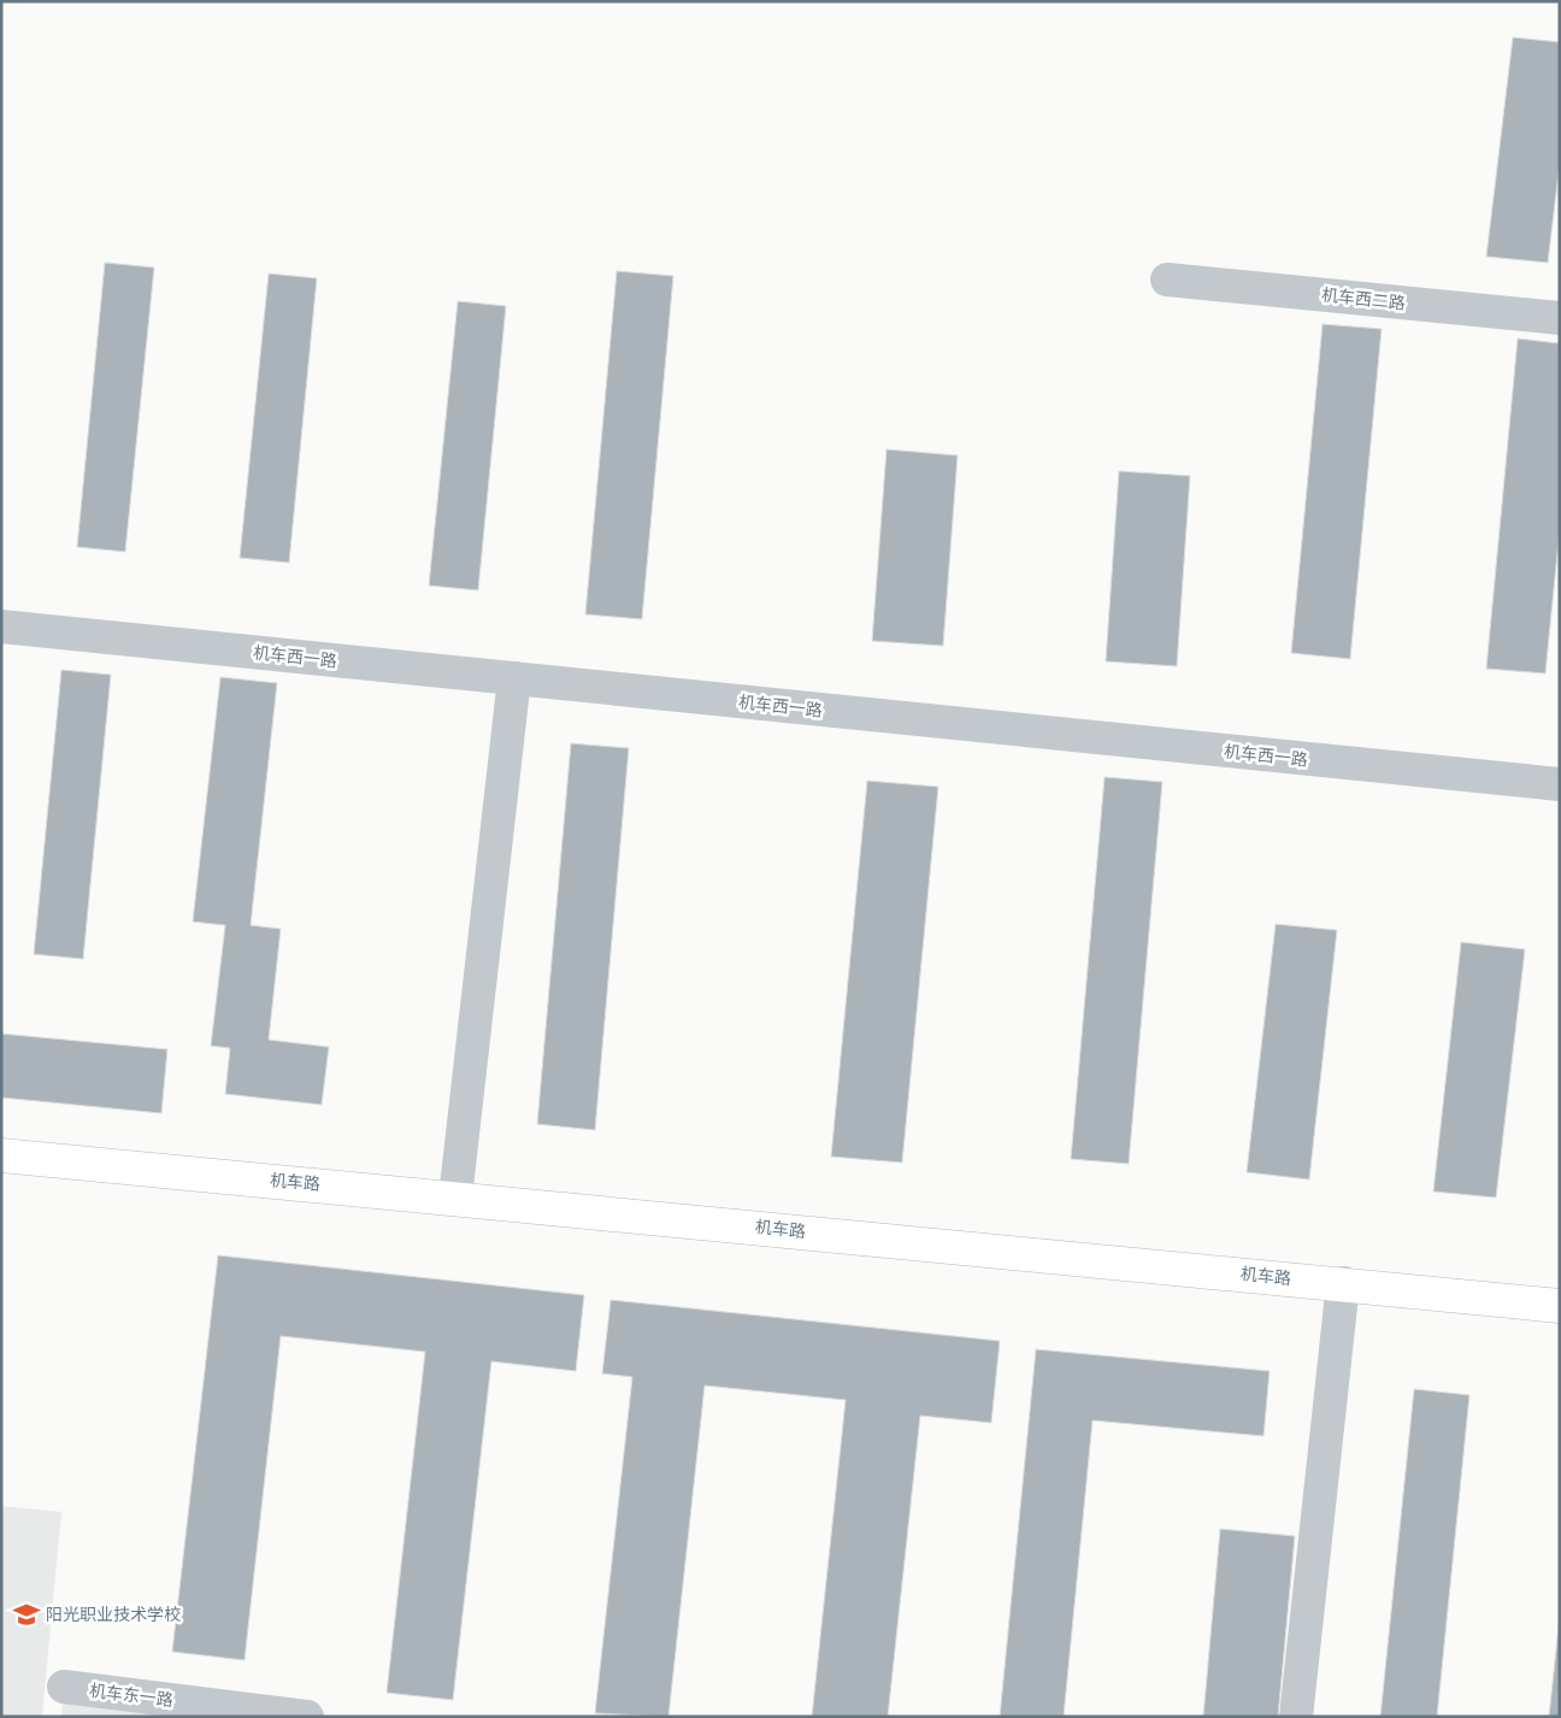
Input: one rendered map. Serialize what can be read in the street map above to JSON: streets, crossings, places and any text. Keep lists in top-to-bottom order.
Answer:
{
  "streets": {
    "street": [
      "机车西二路",
      "机车西一路",
      "机车路",
      "机车东一路"
    ]
  },
  "places": {
    "school or university": ["阳光职业技术学校"]
  }
}
